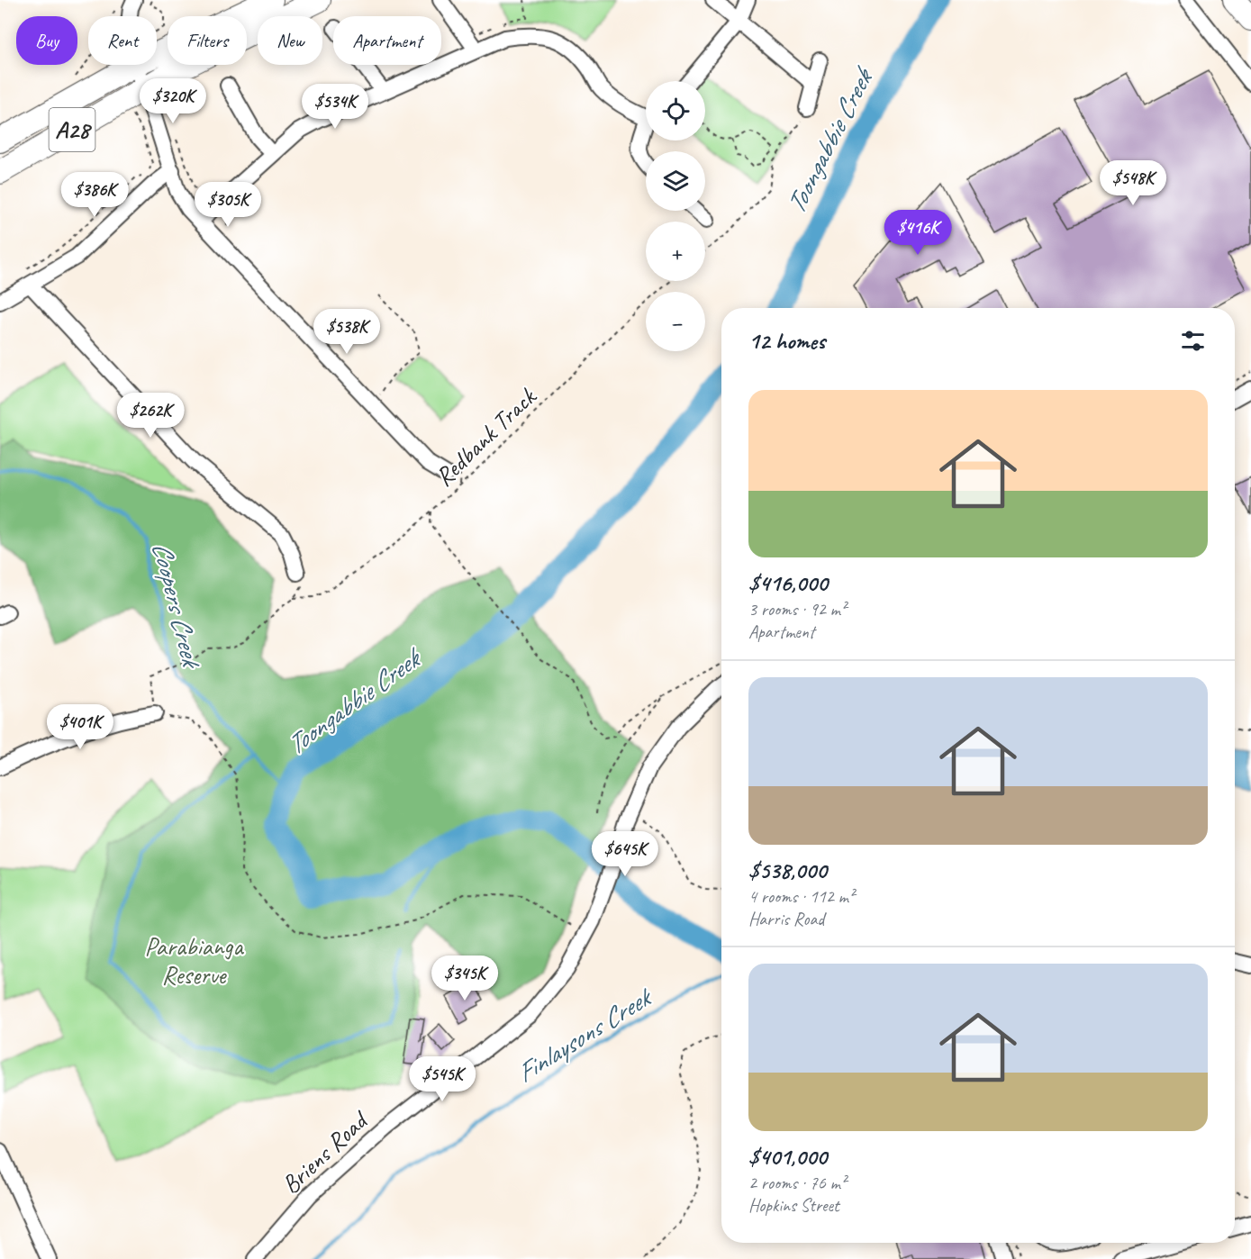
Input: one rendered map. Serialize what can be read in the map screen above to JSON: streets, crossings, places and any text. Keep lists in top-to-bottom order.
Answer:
{
  "streets": {
    "highway": ["A28"],
    "street": ["Briens Road"],
    "path": ["Redbank Track"]
  },
  "water": ["Toongabbie Creek", "Coopers Creek", "Finlaysons Creek"],
  "parks": ["Parabianga Reserve"],
  "page": {
    "chip": [
      "Buy",
      "Rent",
      "Filters",
      "New",
      "Apartment"
    ],
    "price": [
      "$320K",
      "$534K",
      "$548K",
      "$386K",
      "$305K",
      "$416K",
      "$538K",
      "$262K",
      "$401K",
      "$645K",
      "$345K",
      "$545K"
    ],
    "map_buttons": ["+", "−"],
    "heading": "12 homes",
    "list": [
      {
        "name": "$416,000",
        "note": "3 rooms · 92 m² · Apartment"
      },
      {
        "name": "$538,000",
        "note": "4 rooms · 112 m² · Harris Road"
      },
      {
        "name": "$401,000",
        "note": "2 rooms · 76 m² · Hopkins Street"
      }
    ]
  }
}
